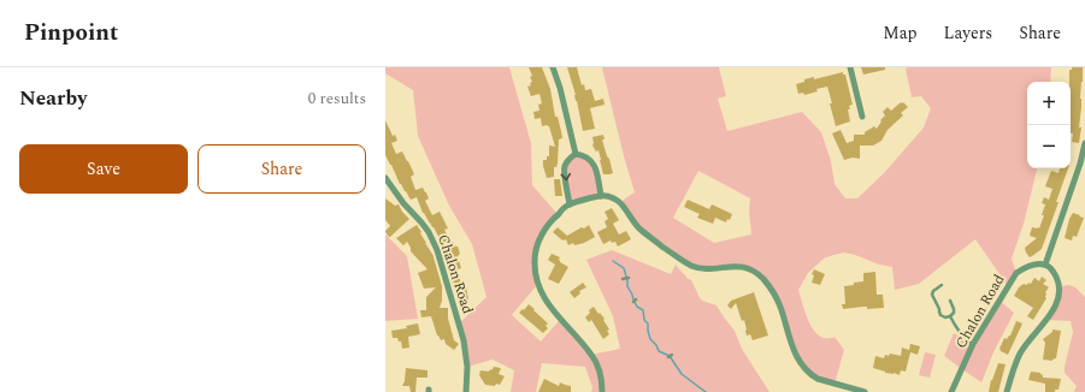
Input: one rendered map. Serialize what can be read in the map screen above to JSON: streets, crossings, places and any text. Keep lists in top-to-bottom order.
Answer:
{
  "streets": {
    "street": ["Chalon Road"]
  },
  "page": {
    "header": "Pinpoint",
    "nav": ["Map", "Layers", "Share"],
    "heading": ["Nearby", "0 results"],
    "map_buttons": ["+", "−"],
    "buttons": ["Save", "Share"]
  }
}
